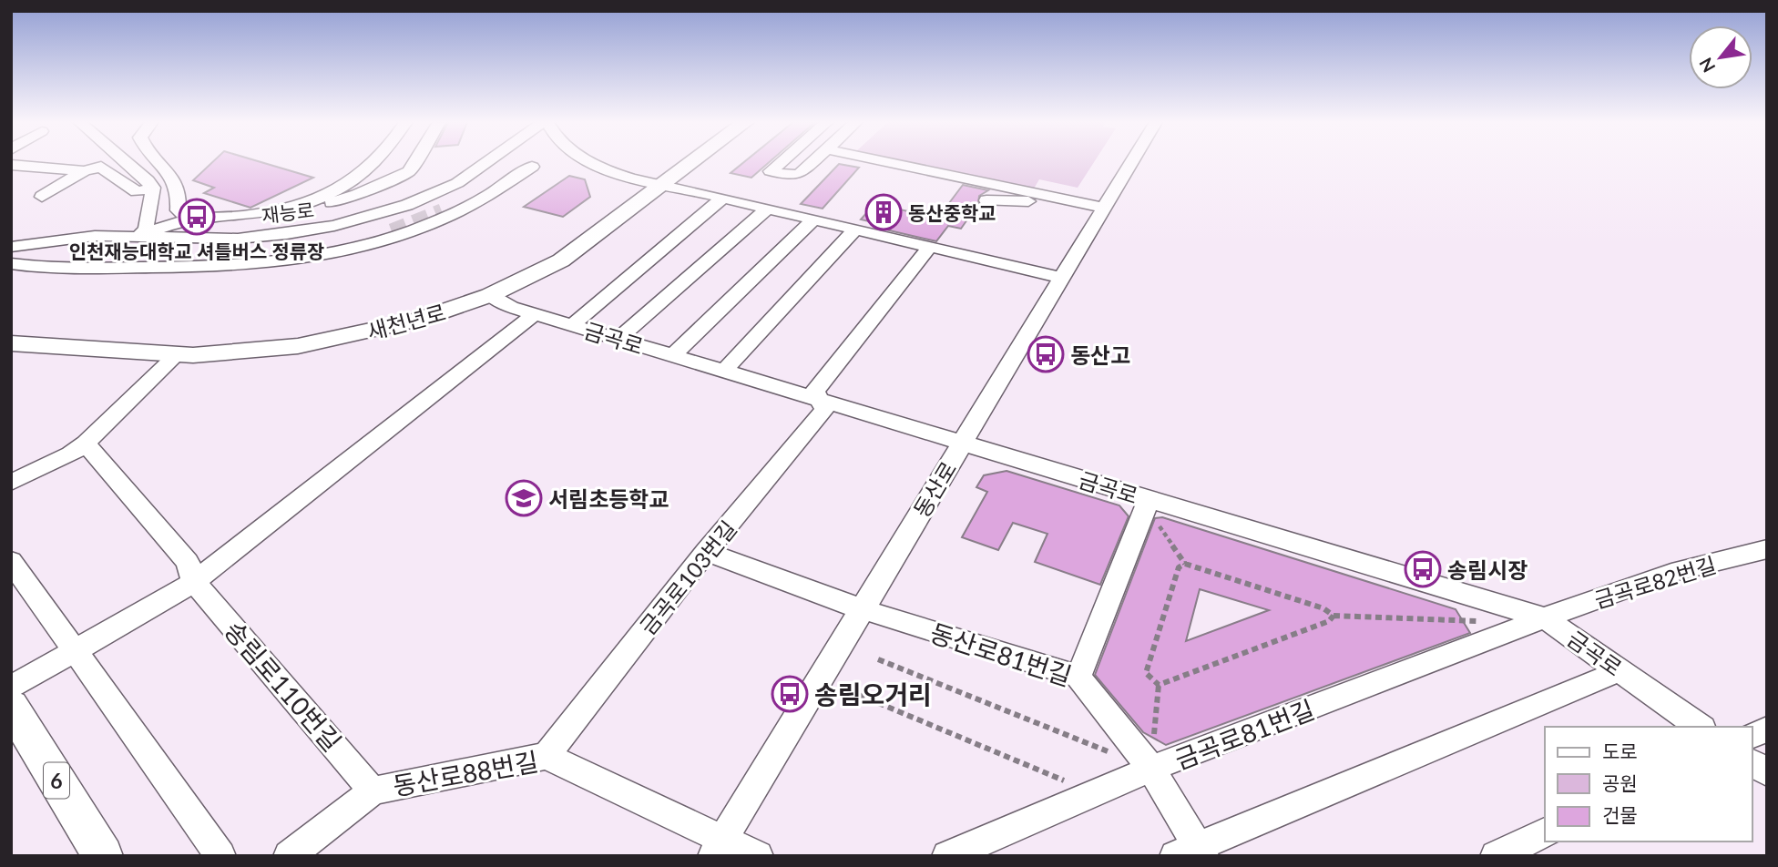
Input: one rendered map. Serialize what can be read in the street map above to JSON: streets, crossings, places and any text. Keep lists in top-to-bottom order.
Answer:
{
  "streets": {
    "main road": ["새천년로", "6"],
    "street": [
      "재능로",
      "금곡로",
      "동산로",
      "금곡로103번길",
      "금곡로82번길",
      "동산로81번길",
      "송림로110번길",
      "금곡로81번길",
      "동산로88번길"
    ]
  },
  "crossings": [
    ["새천년로", "금곡로"],
    ["금곡로", "동산로"],
    ["금곡로", "금곡로103번길"],
    ["금곡로", "금곡로82번길"],
    ["금곡로", "금곡로81번길"],
    ["동산로", "동산로81번길"],
    ["동산로", "동산로88번길"],
    ["금곡로103번길", "동산로81번길"],
    ["금곡로103번길", "동산로88번길"],
    ["금곡로82번길", "금곡로81번길"],
    ["동산로81번길", "금곡로81번길"],
    ["송림로110번길", "동산로88번길"]
  ],
  "places": {
    "building": ["동산중학교"],
    "bus stop": [
      "인천재능대학교 셔틀버스 정류장",
      "동산고",
      "송림시장",
      "송림오거리"
    ],
    "school or university": ["서림초등학교"]
  },
  "legend": ["도로", "공원", "건물"],
  "north": "bottom left"
}
